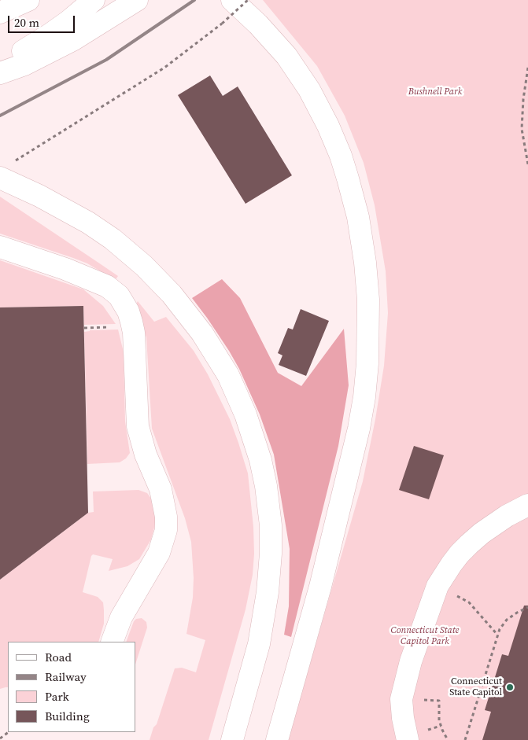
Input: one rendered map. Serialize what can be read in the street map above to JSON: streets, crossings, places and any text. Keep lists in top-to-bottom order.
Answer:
{
  "parks": ["Bushnell Park", "Connecticut State Capitol Park"],
  "places": ["Connecticut State Capitol"],
  "legend": [
    "Road",
    "Railway",
    "Park",
    "Building"
  ],
  "scale_bar": "20 m"
}
